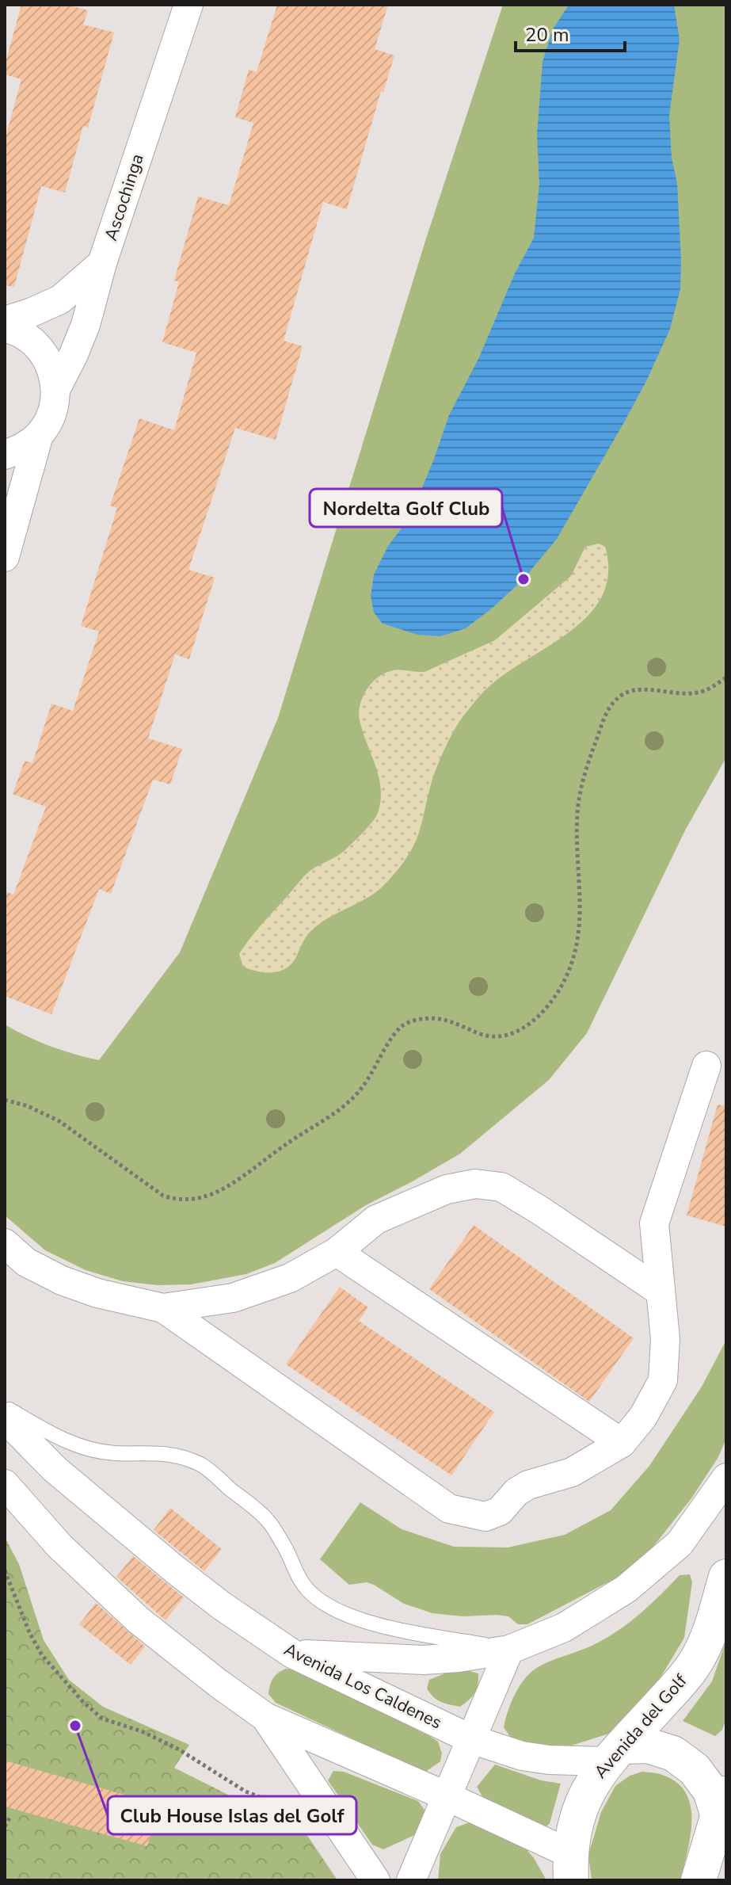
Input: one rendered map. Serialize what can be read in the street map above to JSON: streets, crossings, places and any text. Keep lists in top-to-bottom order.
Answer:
{
  "streets": {
    "street": ["Ascochinga", "Avenida Los Caldenes", "Avenida del Golf"]
  },
  "crossings": [
    ["Avenida Los Caldenes", "Avenida del Golf"]
  ],
  "places": ["Nordelta Golf Club", "Club House Islas del Golf"],
  "scale_bar": "20 m"
}
